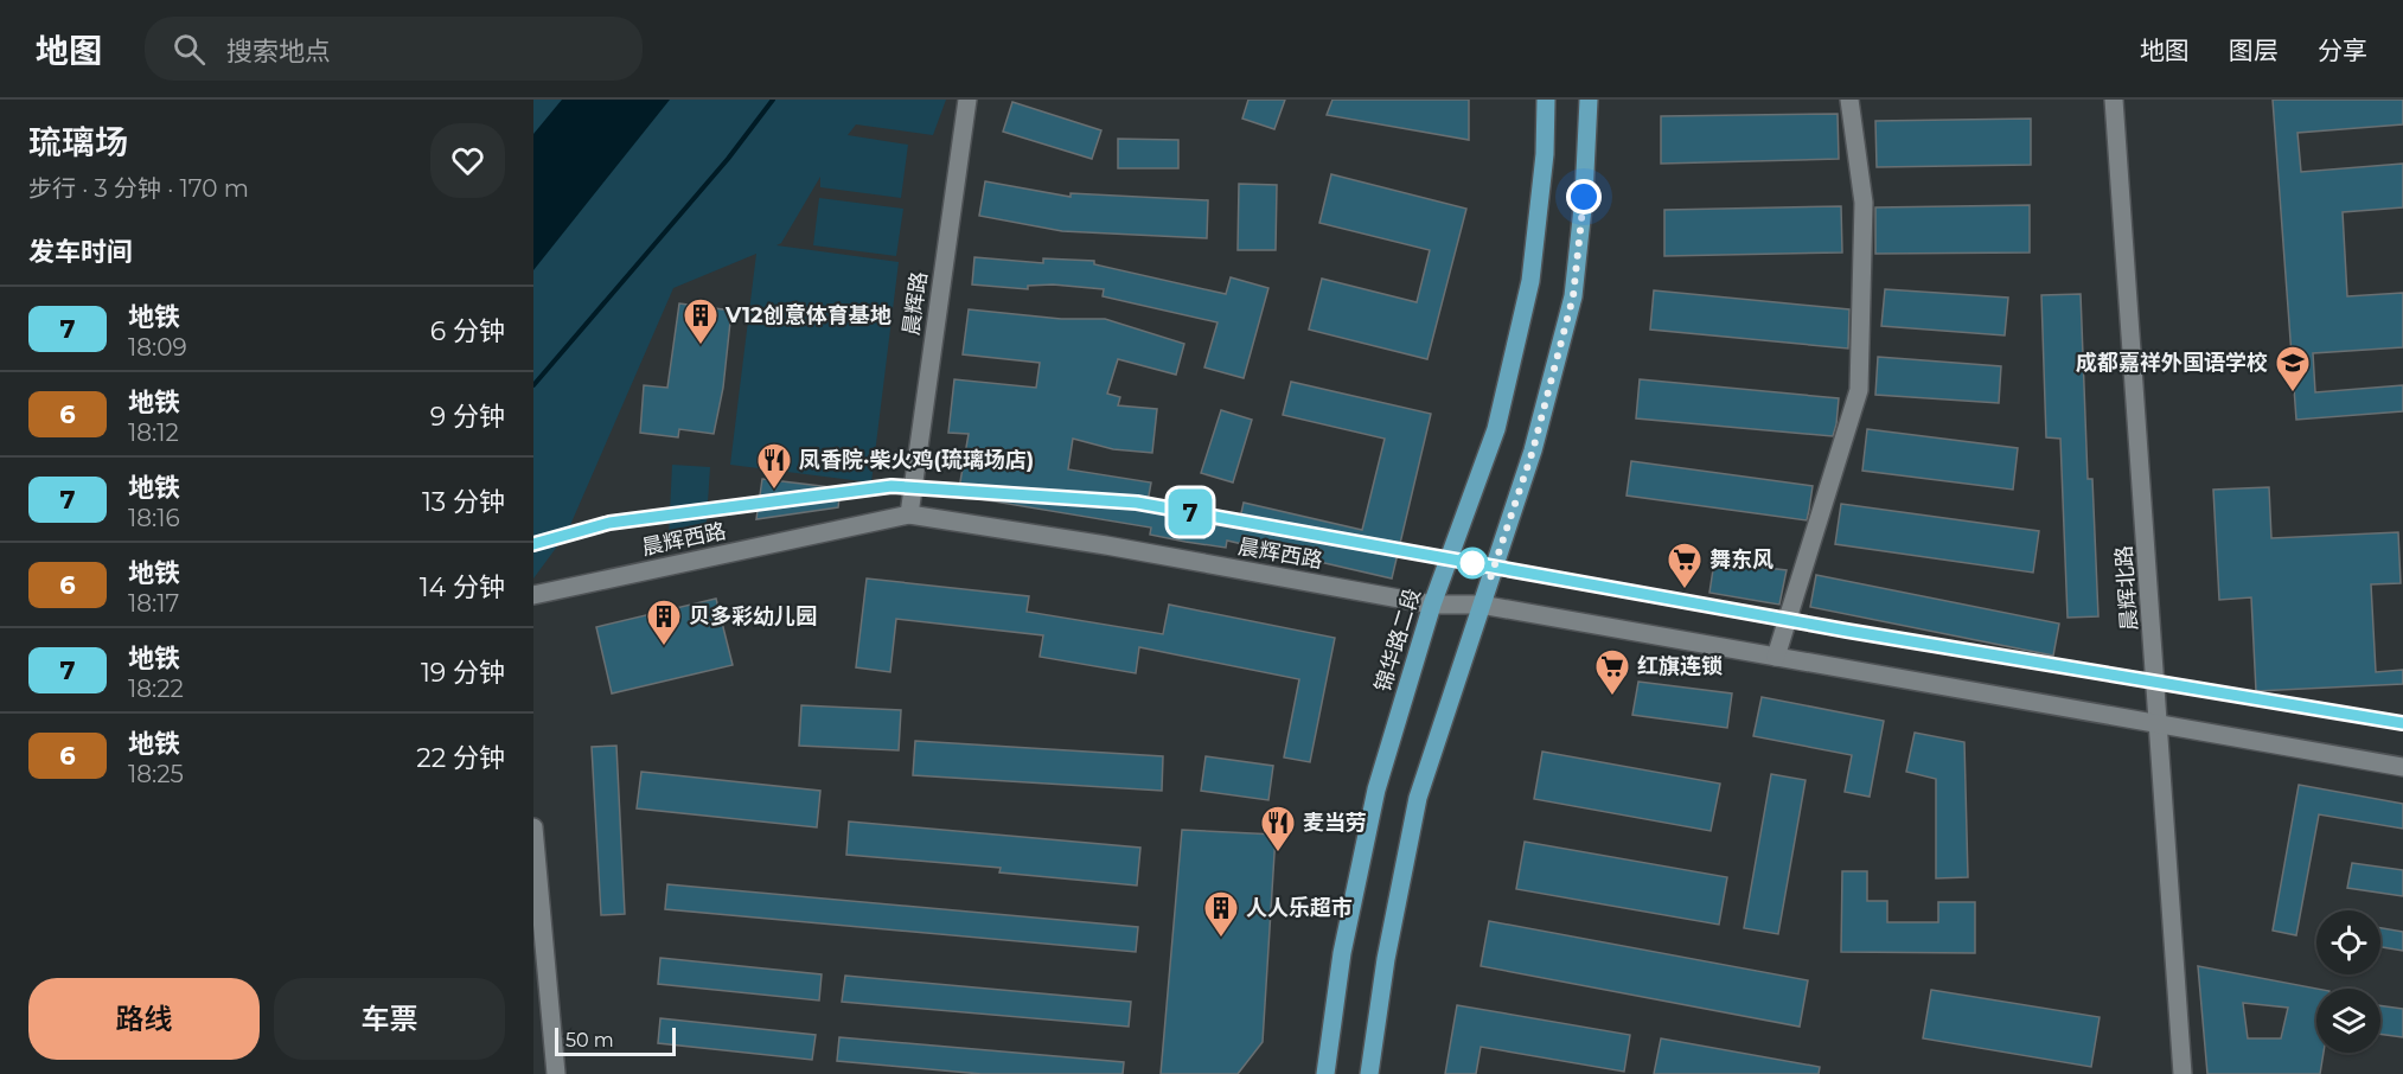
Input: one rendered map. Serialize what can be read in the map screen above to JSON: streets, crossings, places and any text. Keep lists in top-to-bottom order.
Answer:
{
  "streets": {
    "main road": ["锦华路二段"],
    "street": ["晨辉路", "晨辉西路", "晨辉北路"]
  },
  "crossings": [
    ["晨辉路", "晨辉西路"],
    ["晨辉西路", "晨辉北路"],
    ["晨辉西路", "锦华路二段"]
  ],
  "places": {
    "building": ["V12创意体育基地", "贝多彩幼儿园", "人人乐超市"],
    "school or university": ["成都嘉祥外国语学校"],
    "restaurant": ["凤香院·柴火鸡(琉璃场店)", "麦当劳"],
    "supermarket": ["舞东风", "红旗连锁"]
  },
  "lines": ["metro line 7"],
  "scale_bar": "50 m",
  "page": {
    "header": "地图",
    "search": "搜索地点",
    "nav": ["地图", "图层", "分享"],
    "heading": [
      ["琉璃场", "步行 · 3 分钟 · 170 m"],
      "发车时间"
    ],
    "on_map": "7",
    "list": [
      {
        "mark": "7",
        "name": "地铁",
        "note": "18:09",
        "value": "6 分钟"
      },
      {
        "mark": "6",
        "name": "地铁",
        "note": "18:12",
        "value": "9 分钟"
      },
      {
        "mark": "7",
        "name": "地铁",
        "note": "18:16",
        "value": "13 分钟"
      },
      {
        "mark": "6",
        "name": "地铁",
        "note": "18:17",
        "value": "14 分钟"
      },
      {
        "mark": "7",
        "name": "地铁",
        "note": "18:22",
        "value": "19 分钟"
      },
      {
        "mark": "6",
        "name": "地铁",
        "note": "18:25",
        "value": "22 分钟"
      }
    ],
    "buttons": ["路线", "车票"],
    "scale": "50 m"
  }
}
